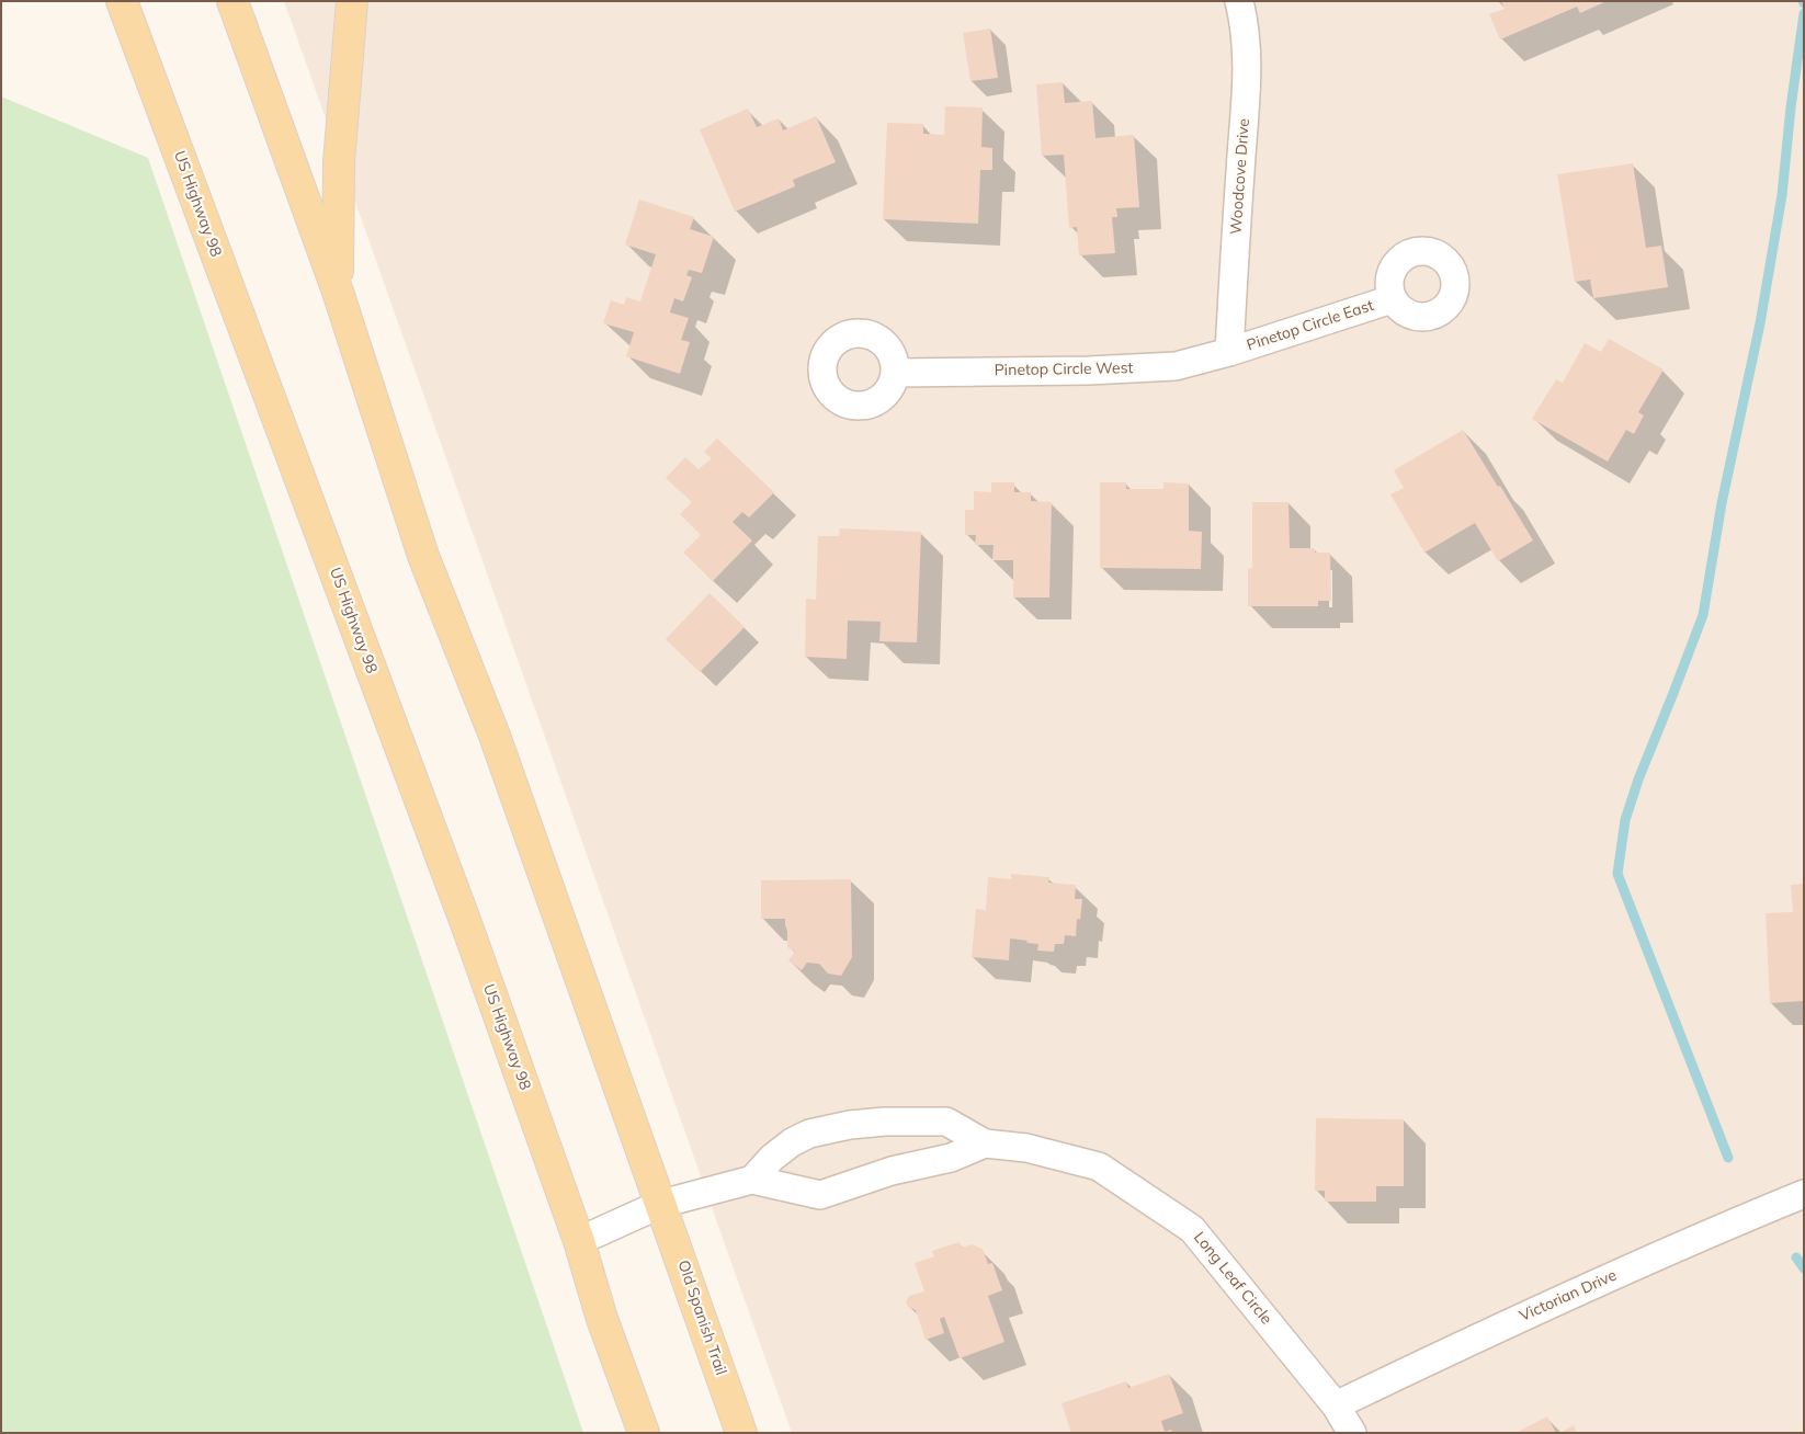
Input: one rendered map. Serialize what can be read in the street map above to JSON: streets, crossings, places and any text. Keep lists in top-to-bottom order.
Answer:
{
  "streets": {
    "main road": ["US Highway 98", "Old Spanish Trail"],
    "street": [
      "Woodcove Drive",
      "Pinetop Circle East",
      "Pinetop Circle West",
      "Long Leaf Circle",
      "Victorian Drive"
    ]
  },
  "crossings": [
    ["Woodcove Drive", "Pinetop Circle East"],
    ["Woodcove Drive", "Pinetop Circle West"],
    ["US Highway 98", "Long Leaf Circle"],
    ["Pinetop Circle East", "Pinetop Circle West"],
    ["Long Leaf Circle", "Victorian Drive"],
    ["Long Leaf Circle", "Old Spanish Trail"]
  ]
}
